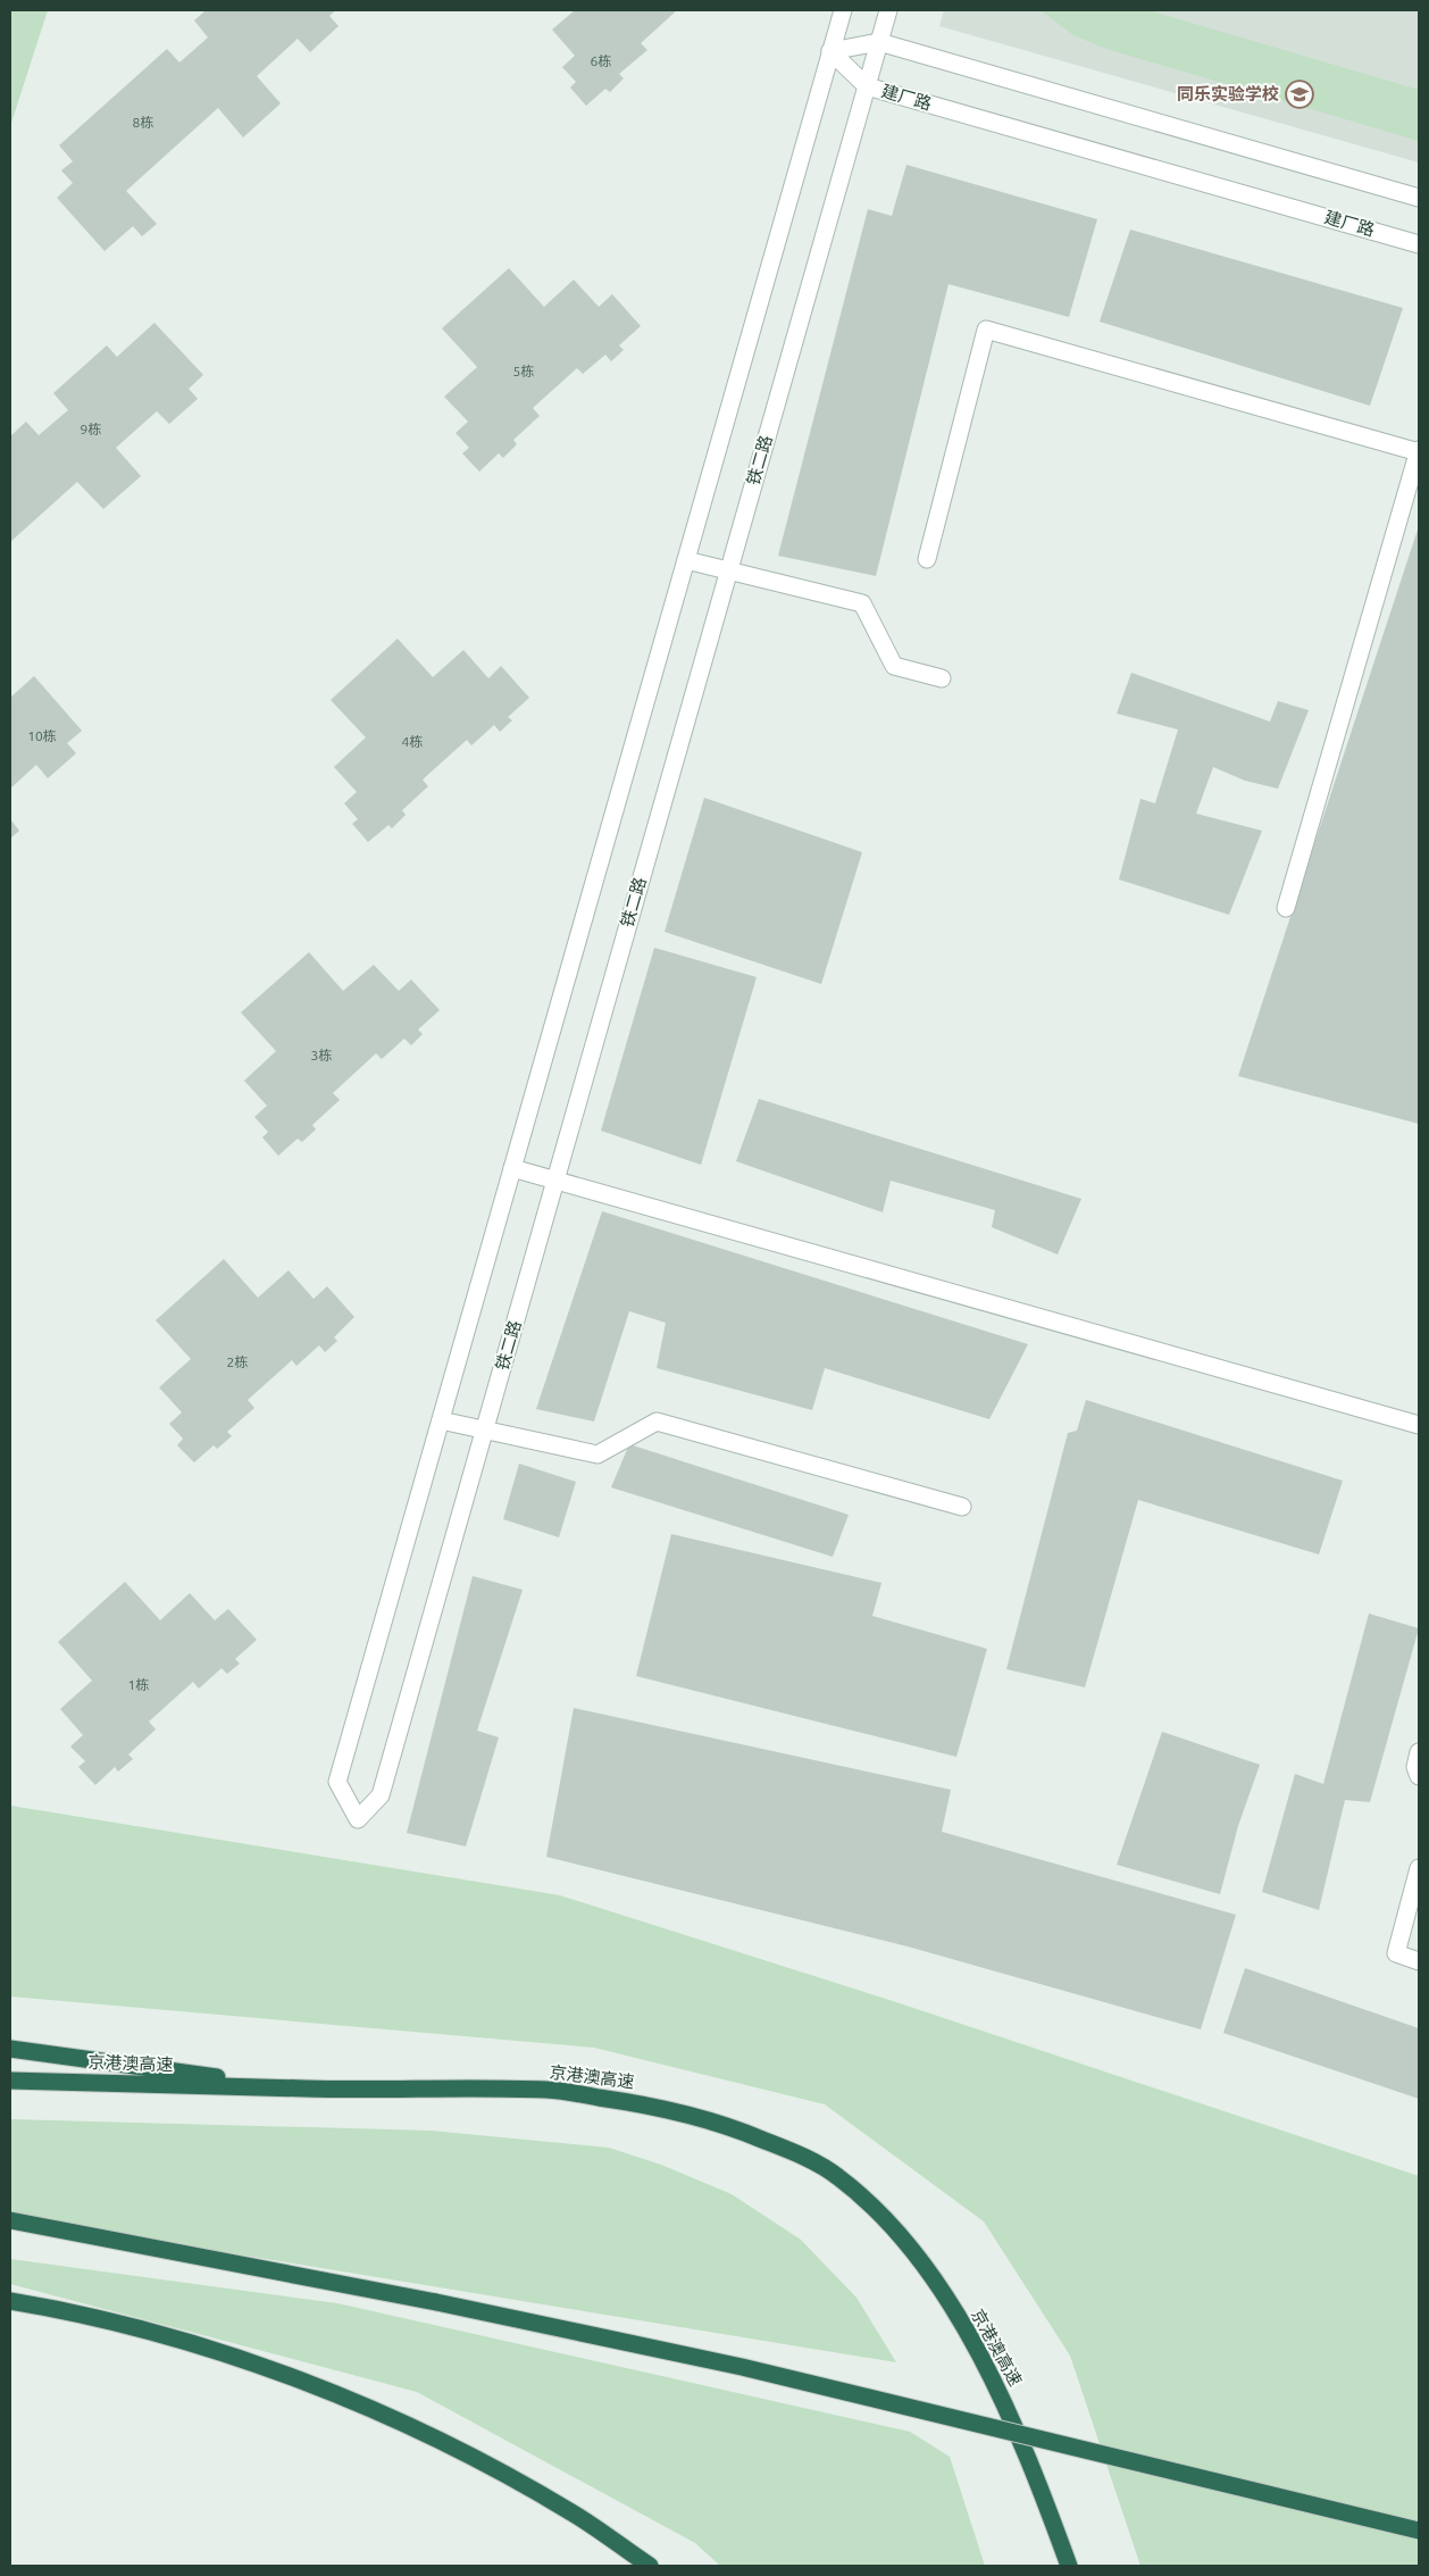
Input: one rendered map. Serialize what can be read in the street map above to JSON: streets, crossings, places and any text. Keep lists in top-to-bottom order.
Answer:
{
  "streets": {
    "highway": ["京港澳高速"],
    "street": ["建厂路", "铁二路"]
  },
  "crossings": [
    ["建厂路", "铁二路"]
  ],
  "places": {
    "school or university": ["同乐实验学校"]
  },
  "house_numbers": [
    "6栋",
    "8栋",
    "5栋",
    "9栋",
    "10栋",
    "4栋",
    "3栋",
    "2栋",
    "1栋"
  ]
}
